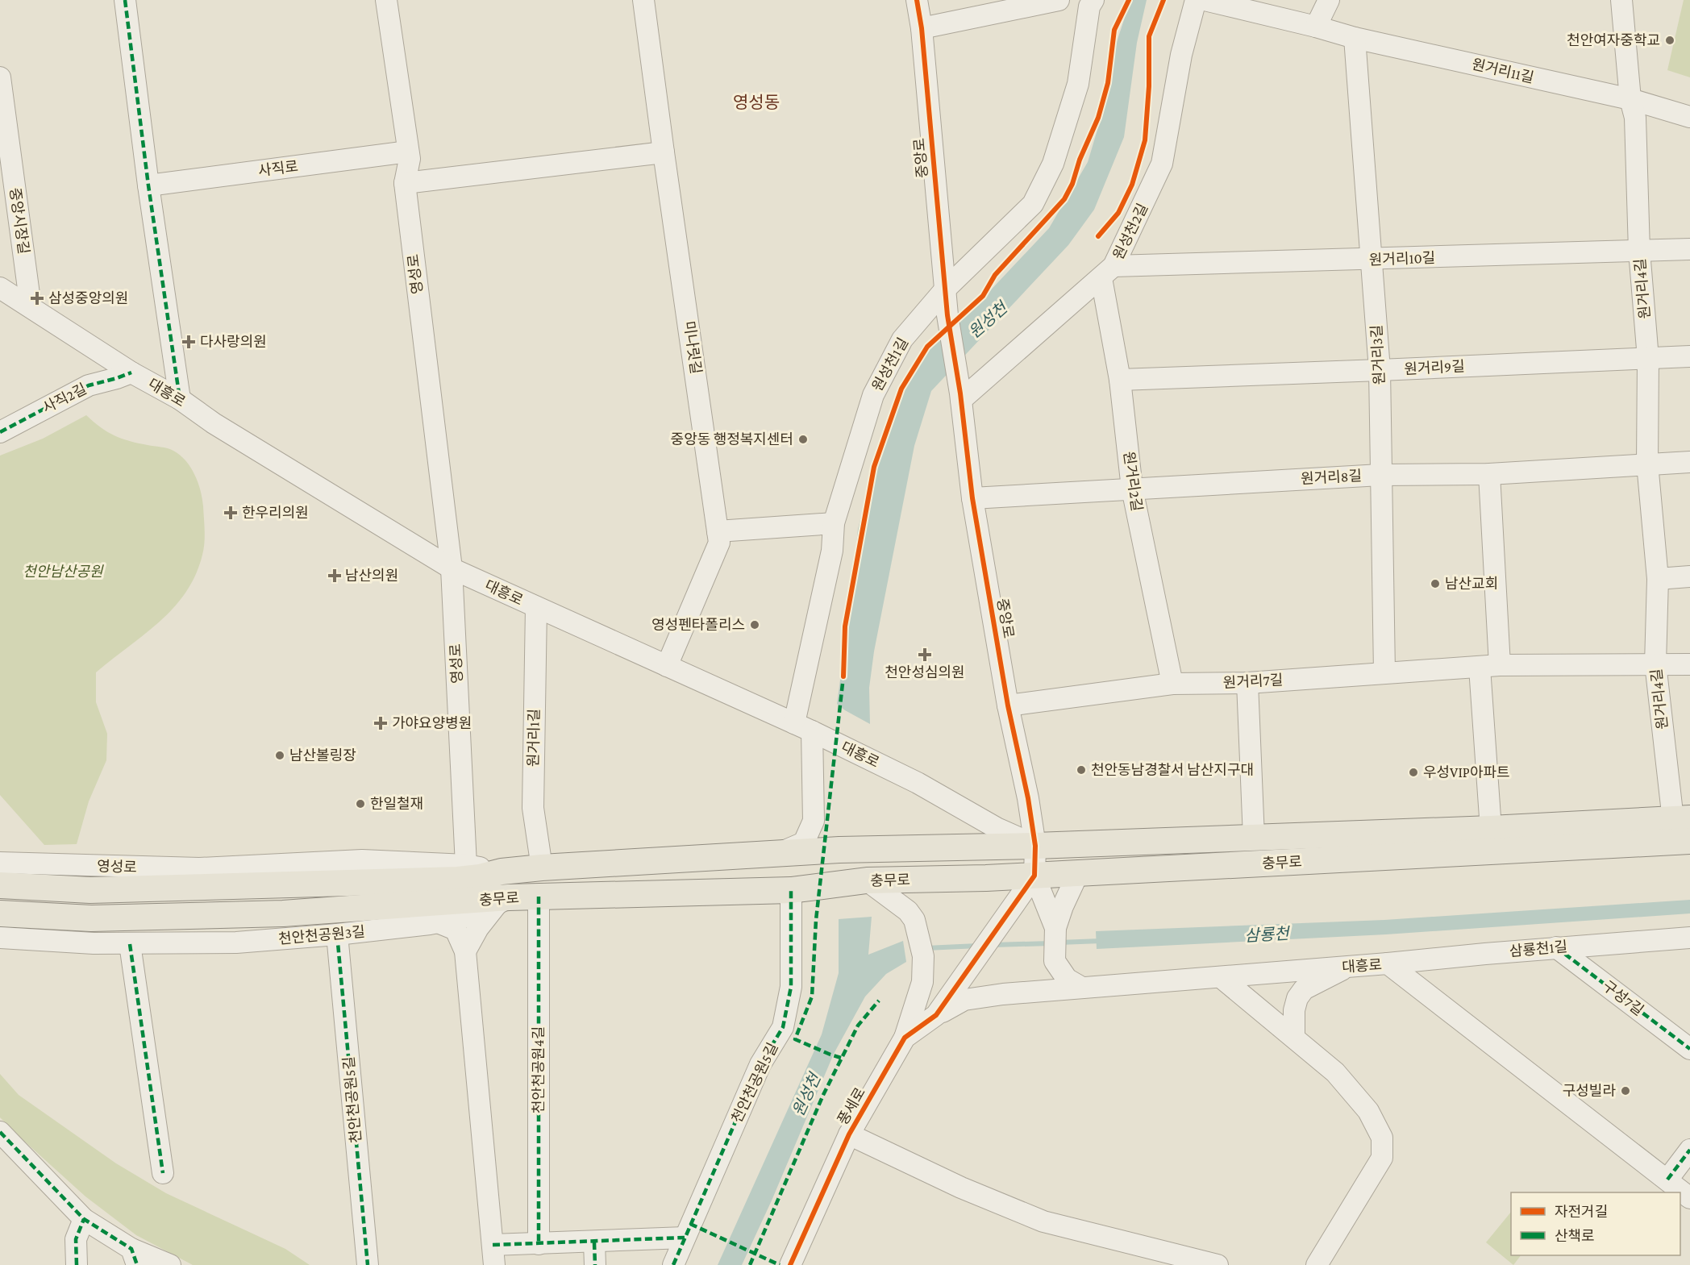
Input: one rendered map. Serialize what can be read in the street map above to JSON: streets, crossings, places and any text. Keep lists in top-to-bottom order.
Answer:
{
  "streets": {
    "main road": ["충무로"],
    "street": [
      "원거리11길",
      "중앙로",
      "사직로",
      "중앙시장길",
      "원성천2길",
      "원거리10길",
      "영성로",
      "원거리4길",
      "미나릿길",
      "원거리3길",
      "원성천1길",
      "원거리9길",
      "대흥로",
      "사직2길",
      "원거리8길",
      "원거리2길",
      "원거리7길",
      "원거리1길",
      "천안천공원3길",
      "삼룡천1길",
      "구성7길",
      "천안천공원4길",
      "천안천공원5길",
      "풍세로"
    ]
  },
  "crossings": [
    ["원거리11길", "원거리4길"],
    ["원거리11길", "원거리3길"],
    ["중앙로", "원성천2길"],
    ["중앙로", "원성천1길"],
    ["중앙로", "대흥로"],
    ["중앙로", "원거리8길"],
    ["중앙로", "원거리7길"],
    ["중앙로", "충무로"],
    ["중앙로", "풍세로"],
    ["사직로", "영성로"],
    ["중앙시장길", "대흥로"],
    ["원성천2길", "원거리10길"],
    ["원성천2길", "원거리2길"],
    ["원거리10길", "원거리4길"],
    ["원거리10길", "원거리3길"],
    ["원거리10길", "원거리2길"],
    ["영성로", "대흥로"],
    ["원거리4길", "원거리9길"],
    ["원거리4길", "원거리8길"],
    ["원거리4길", "원거리7길"],
    ["원거리4길", "충무로"],
    ["원거리3길", "원거리9길"],
    ["원거리3길", "원거리8길"],
    ["원거리3길", "원거리7길"],
    ["원성천1길", "대흥로"],
    ["원성천1길", "충무로"],
    ["원거리9길", "원거리2길"],
    ["대흥로", "사직2길"],
    ["대흥로", "원거리1길"],
    ["대흥로", "충무로"],
    ["대흥로", "삼룡천1길"],
    ["대흥로", "풍세로"],
    ["원거리8길", "원거리2길"],
    ["원거리2길", "원거리7길"],
    ["원거리1길", "충무로"],
    ["충무로", "천안천공원3길"],
    ["충무로", "천안천공원4길"],
    ["충무로", "천안천공원5길"],
    ["충무로", "풍세로"],
    ["천안천공원3길", "천안천공원5길"],
    ["삼룡천1길", "구성7길"]
  ],
  "districts": ["영성동"],
  "water": ["원성천", "삼룡천"],
  "parks": ["천안남산공원"],
  "places": {
    "other": [
      "천안여자중학교",
      "중앙동 행정복지센터",
      "남산교회",
      "영성펜타폴리스",
      "남산볼링장",
      "천안동남경찰서 남산지구대",
      "우성VIP아파트",
      "한일철재",
      "구성빌라"
    ],
    "health": [
      "삼성중앙의원",
      "다사랑의원",
      "한우리의원",
      "남산의원",
      "천안성심의원",
      "가야요양병원"
    ]
  },
  "legend": ["자전거길", "산책로"]
}
